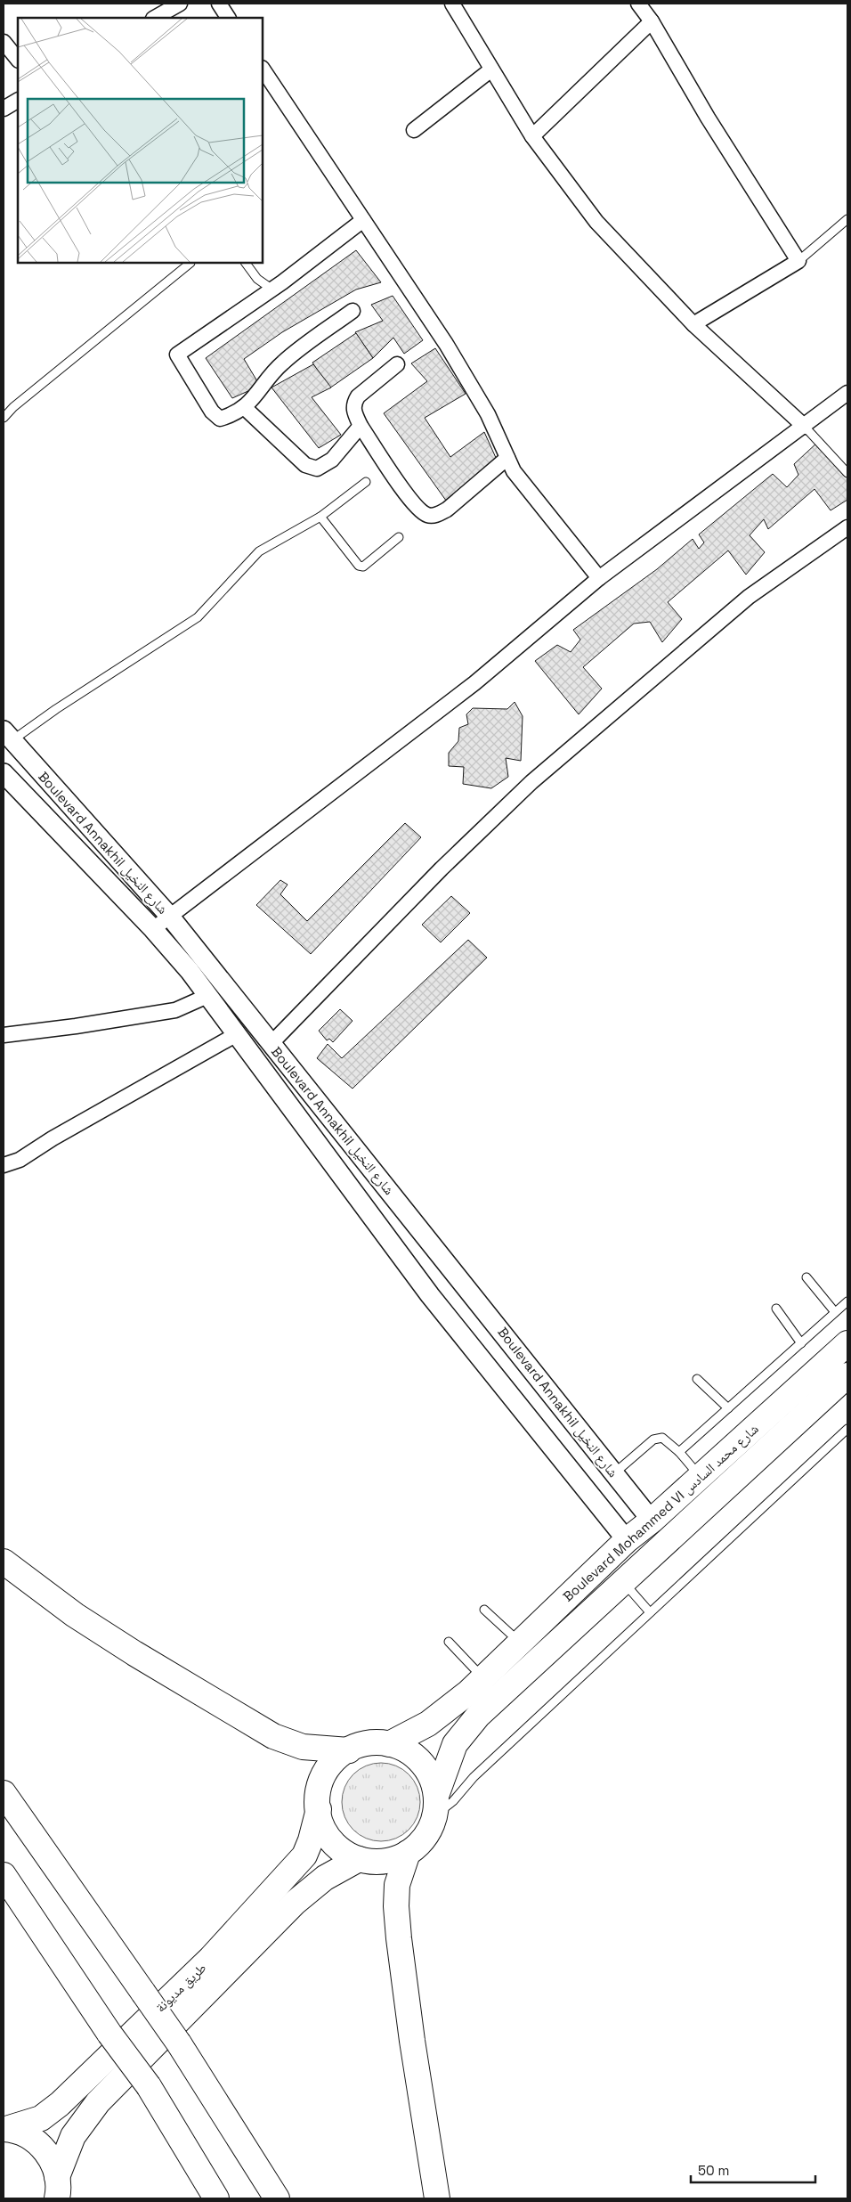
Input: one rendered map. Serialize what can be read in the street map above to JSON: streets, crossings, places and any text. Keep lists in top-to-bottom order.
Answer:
{
  "streets": {
    "highway": ["Boulevard Mohammed VI شارع محمد السادس", "طريق مديونة"],
    "street": ["Boulevard Annakhil شارع النخيل"]
  },
  "crossings": [
    ["Boulevard Annakhil شارع النخيل", "Boulevard Mohammed VI شارع محمد السادس"],
    ["Boulevard Mohammed VI شارع محمد السادس", "طريق مديونة"]
  ],
  "scale_bar": "50 m"
}
